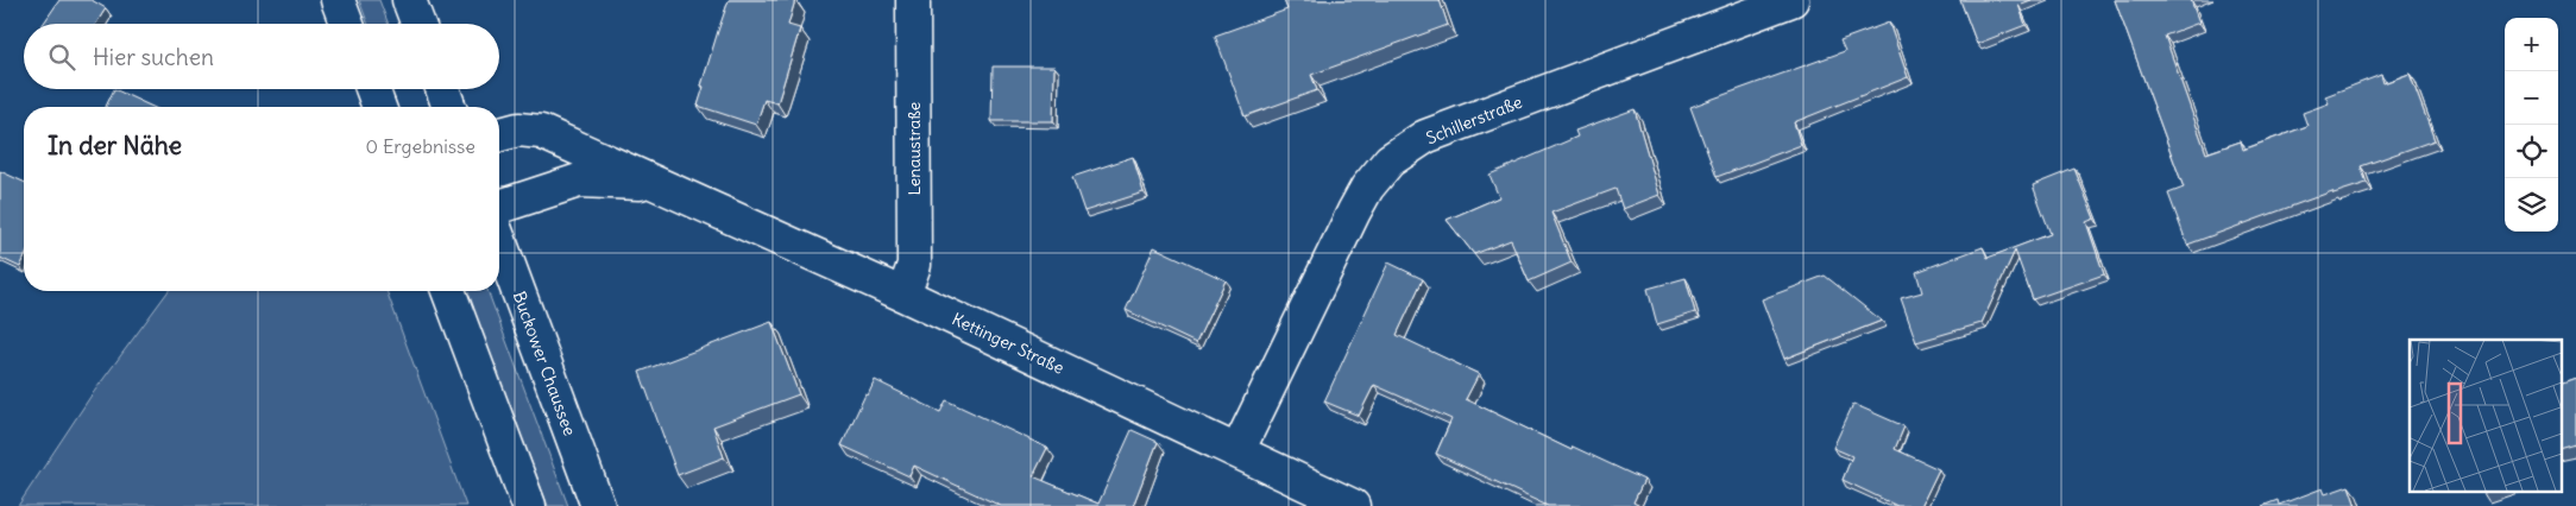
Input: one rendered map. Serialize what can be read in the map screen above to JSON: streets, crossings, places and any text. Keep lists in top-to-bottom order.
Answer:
{
  "streets": {
    "street": [
      "Schillerstraße",
      "Lenaustraße",
      "Kettinger Straße",
      "Buckower Chaussee"
    ]
  },
  "crossings": [
    ["Schillerstraße", "Kettinger Straße"],
    ["Lenaustraße", "Kettinger Straße"]
  ],
  "page": {
    "map_buttons": ["+", "−"],
    "search": "Hier suchen",
    "heading": ["In der Nähe", "0 Ergebnisse"]
  }
}
